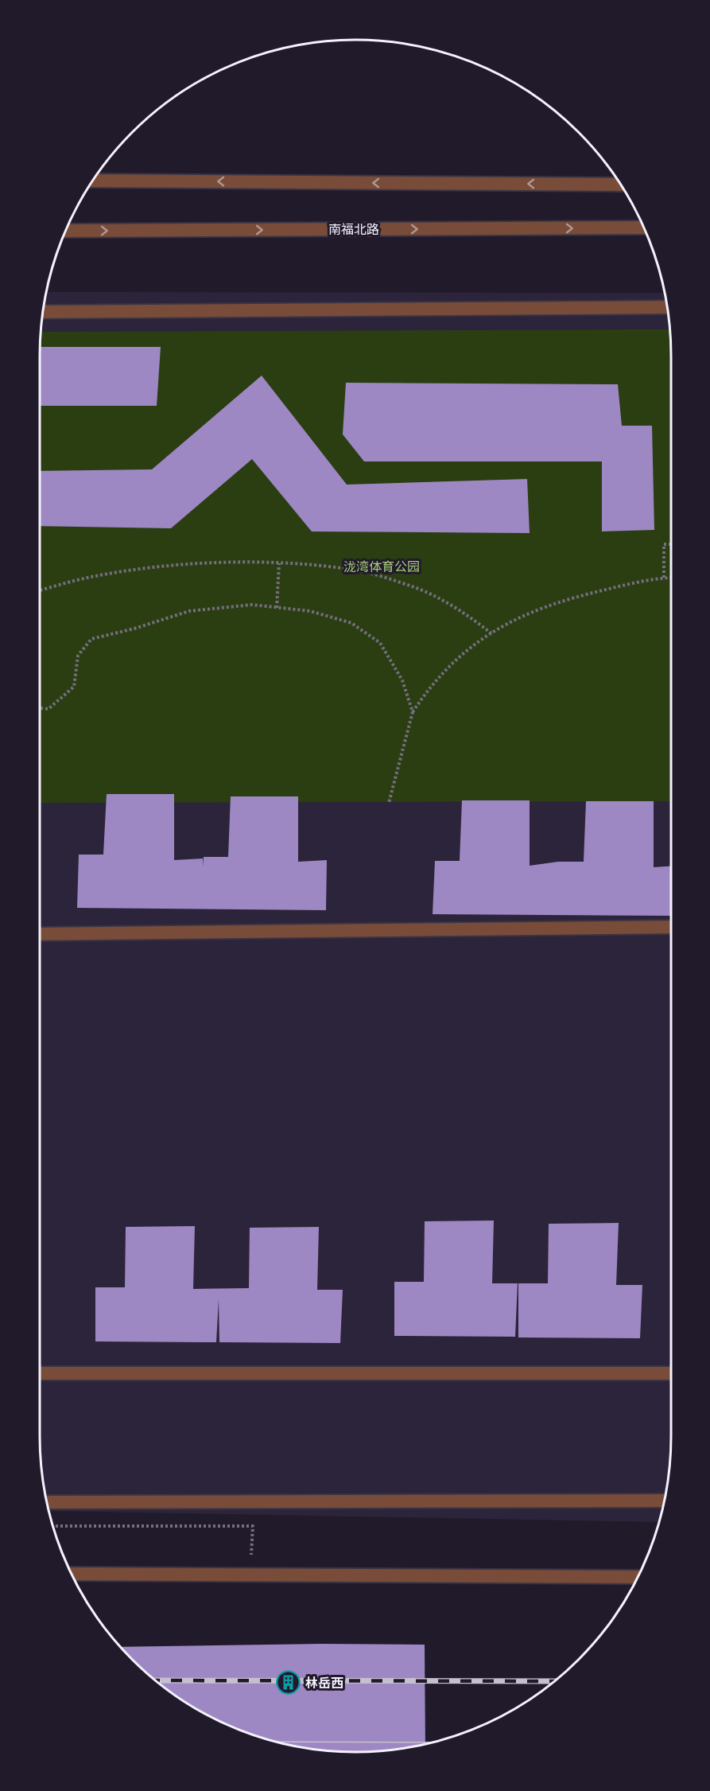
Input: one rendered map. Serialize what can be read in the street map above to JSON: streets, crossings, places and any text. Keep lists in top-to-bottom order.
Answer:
{
  "streets": {
    "street": ["南福北路"]
  },
  "parks": ["泷湾体育公园"],
  "places": {
    "building": ["林岳西"]
  }
}
